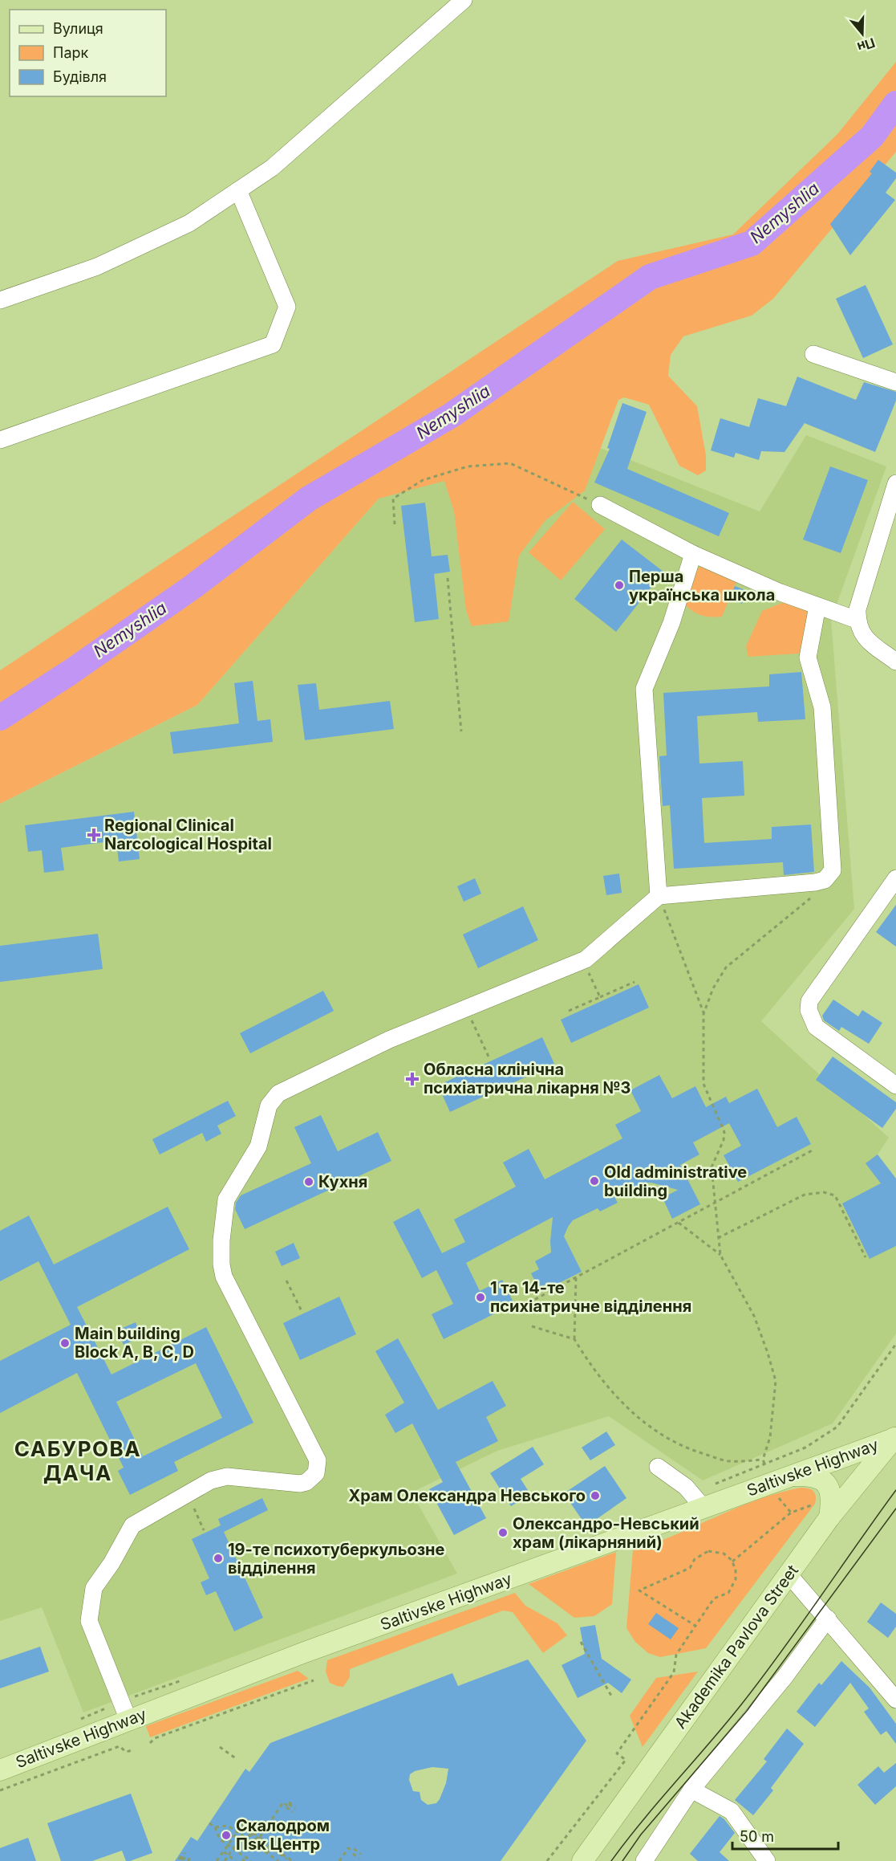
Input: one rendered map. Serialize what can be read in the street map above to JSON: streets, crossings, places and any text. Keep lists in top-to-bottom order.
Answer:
{
  "streets": {
    "main road": ["Saltivske Highway", "Akademika Pavlova Street"]
  },
  "crossings": [
    ["Saltivske Highway", "Akademika Pavlova Street"]
  ],
  "districts": ["САБУРОВА ДАЧА"],
  "water": ["Nemyshlia"],
  "places": {
    "other": [
      "Перша українська школа",
      "Old administrative building",
      "Кухня",
      "1 та 14-те психіатричне відділення",
      "Main building Block A, B, C, D",
      "Храм Олександра Невського",
      "Олександро-Невський храм (лікарняний)",
      "19-те психотуберкульозне відділення",
      "Скалодром Пsк Центр"
    ],
    "health": ["Regional Clinical Narcological Hospital", "Обласна клінічна психіатрична лікарня №3"]
  },
  "legend": ["Вулиця", "Парк", "Будівля"],
  "scale_bar": "50 m",
  "north": "bottom"
}
